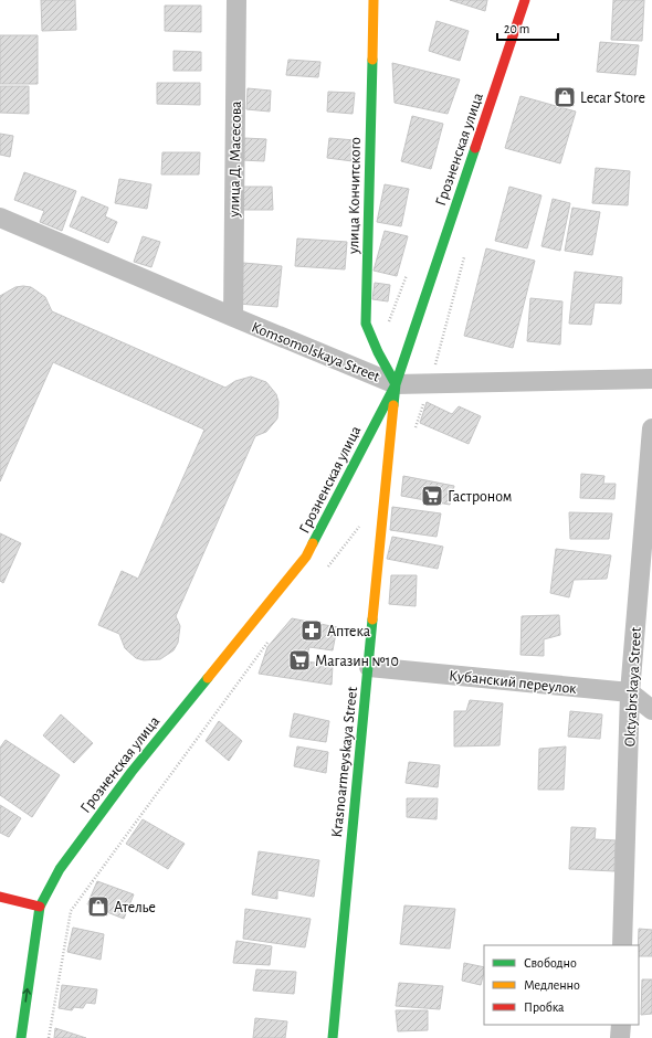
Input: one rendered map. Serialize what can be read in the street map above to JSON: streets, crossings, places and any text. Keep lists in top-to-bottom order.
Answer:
{
  "streets": {
    "main road": ["Грозненская улица", "улица Кончитского", "Krasnoarmeyskaya Street"],
    "street": [
      "улица Д. Масесова",
      "Komsomolskaya Street",
      "Кубанский переулок",
      "Oktyabrskaya Street"
    ]
  },
  "crossings": [
    ["Грозненская улица", "улица Кончитского"],
    ["Грозненская улица", "Komsomolskaya Street"],
    ["Грозненская улица", "Krasnoarmeyskaya Street"],
    ["улица Д. Масесова", "Komsomolskaya Street"],
    ["улица Кончитского", "Komsomolskaya Street"],
    ["улица Кончитского", "Krasnoarmeyskaya Street"],
    ["Komsomolskaya Street", "Krasnoarmeyskaya Street"],
    ["Кубанский переулок", "Oktyabrskaya Street"],
    ["Кубанский переулок", "Krasnoarmeyskaya Street"]
  ],
  "places": {
    "shop": ["Lecar Store", "Ателье"],
    "supermarket": ["Гастроном", "Магазин №10"],
    "pharmacy": ["Аптека"]
  },
  "legend": ["Свободно", "Медленно", "Пробка"],
  "scale_bar": "20 m"
}
